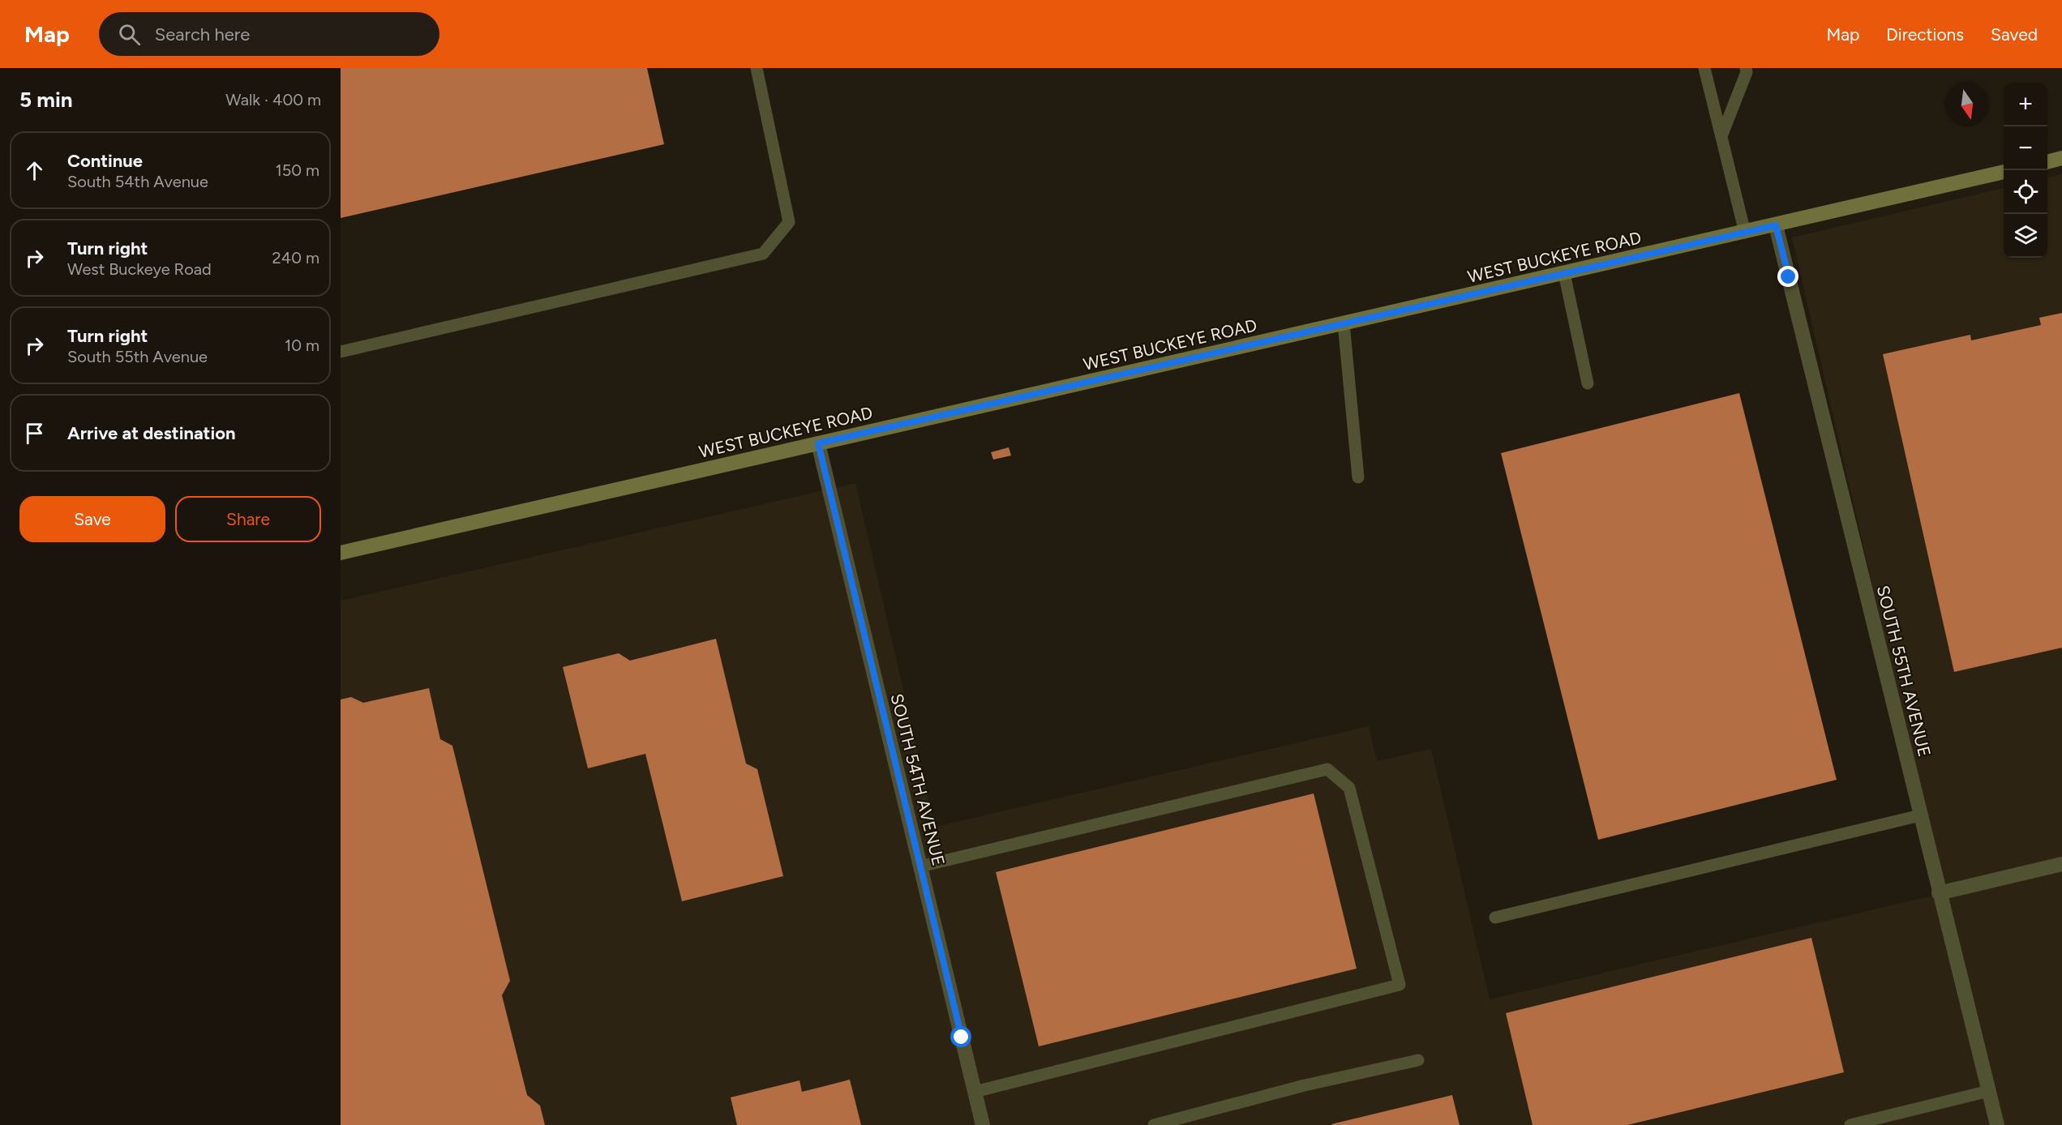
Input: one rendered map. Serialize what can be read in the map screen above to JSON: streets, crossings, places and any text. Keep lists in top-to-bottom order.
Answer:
{
  "streets": {
    "main road": ["WEST BUCKEYE ROAD"],
    "street": ["SOUTH 55TH AVENUE", "SOUTH 54TH AVENUE"]
  },
  "crossings": [
    ["WEST BUCKEYE ROAD", "SOUTH 55TH AVENUE"],
    ["WEST BUCKEYE ROAD", "SOUTH 54TH AVENUE"]
  ],
  "north": "bottom",
  "page": {
    "header": "Map",
    "search": "Search here",
    "nav": ["Map", "Directions", "Saved"],
    "heading": ["5 min", "Walk · 400 m"],
    "map_buttons": ["+", "−"],
    "list": [
      ["Continue", "South 54th Avenue", "150 m"],
      ["Turn right", "West Buckeye Road", "240 m"],
      ["Turn right", "South 55th Avenue", "10 m"],
      "Arrive at destination"
    ],
    "buttons": ["Save", "Share"]
  }
}
